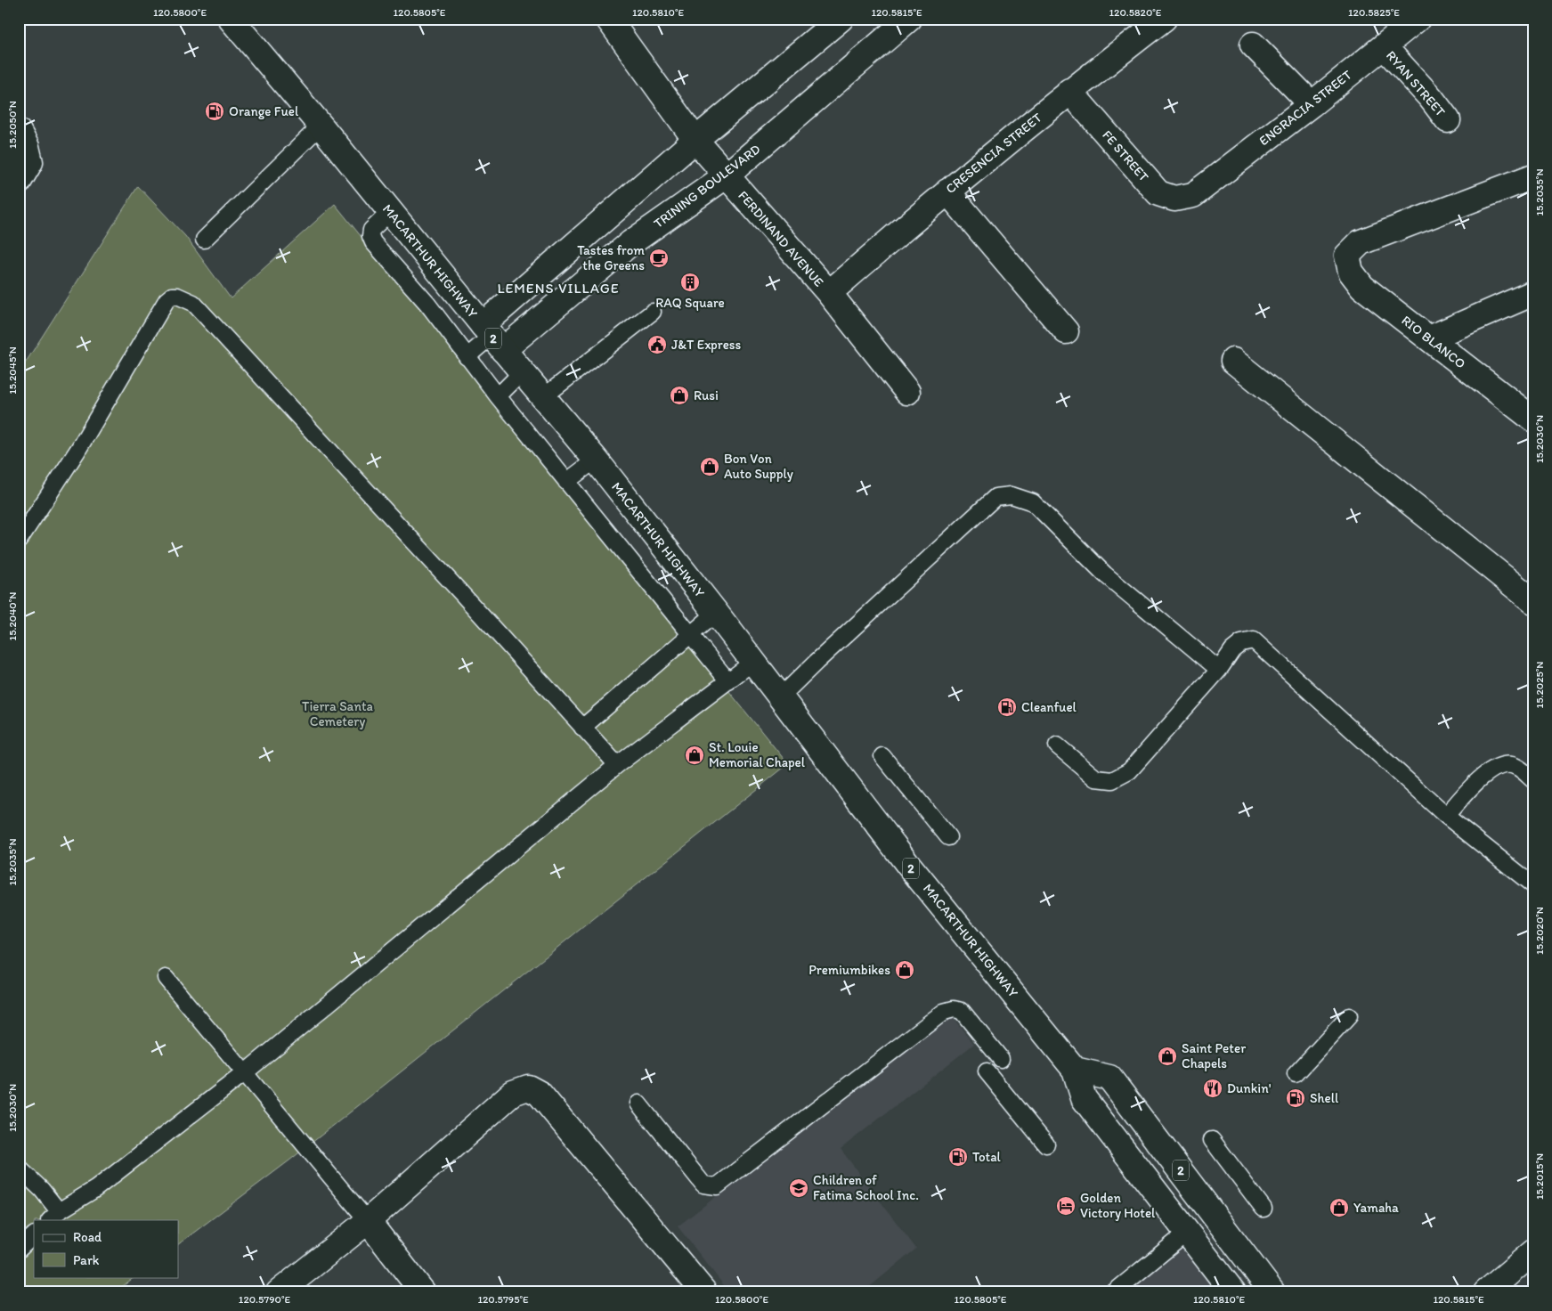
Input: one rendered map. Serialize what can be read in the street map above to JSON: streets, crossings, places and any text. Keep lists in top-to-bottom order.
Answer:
{
  "streets": {
    "main road": [
      "RYAN STREET",
      "ENGRACIA STREET",
      "CRESENCIA STREET",
      "FE STREET",
      "TRINING BOULEVARD",
      "FERDINAND AVENUE",
      "MACARTHUR HIGHWAY",
      "2",
      "RIO BLANCO"
    ]
  },
  "crossings": [
    ["RYAN STREET", "ENGRACIA STREET"],
    ["ENGRACIA STREET", "FE STREET"],
    ["CRESENCIA STREET", "FE STREET"],
    ["CRESENCIA STREET", "FERDINAND AVENUE"],
    ["TRINING BOULEVARD", "FERDINAND AVENUE"],
    ["TRINING BOULEVARD", "MACARTHUR HIGHWAY"],
    ["MACARTHUR HIGHWAY", "2"]
  ],
  "districts": ["LEMENS VILLAGE"],
  "parks": ["Tierra Santa Cemetery"],
  "places": {
    "fuel station": [
      "Orange Fuel",
      "Cleanfuel",
      "Shell",
      "Total"
    ],
    "cafe": ["Tastes from the Greens"],
    "building": ["RAQ Square"],
    "public building": ["J&T Express"],
    "shop": [
      "Rusi",
      "Bon Von Auto Supply",
      "St. Louie Memorial Chapel",
      "Premiumbikes",
      "Saint Peter Chapels",
      "Yamaha"
    ],
    "restaurant": ["Dunkin'"],
    "school or university": ["Children of Fatima School Inc."],
    "hotel": ["Golden Victory Hotel"]
  },
  "legend": ["Road", "Park"],
  "coordinates": [
    "120.5800°E",
    "120.5805°E",
    "120.5810°E",
    "120.5815°E",
    "120.5820°E",
    "120.5825°E",
    "15.2050°N",
    "15.2035°N",
    "15.2045°N",
    "15.2030°N",
    "15.2040°N",
    "15.2025°N",
    "15.2020°N",
    "15.2015°N",
    "120.5790°E",
    "120.5795°E"
  ]
}
